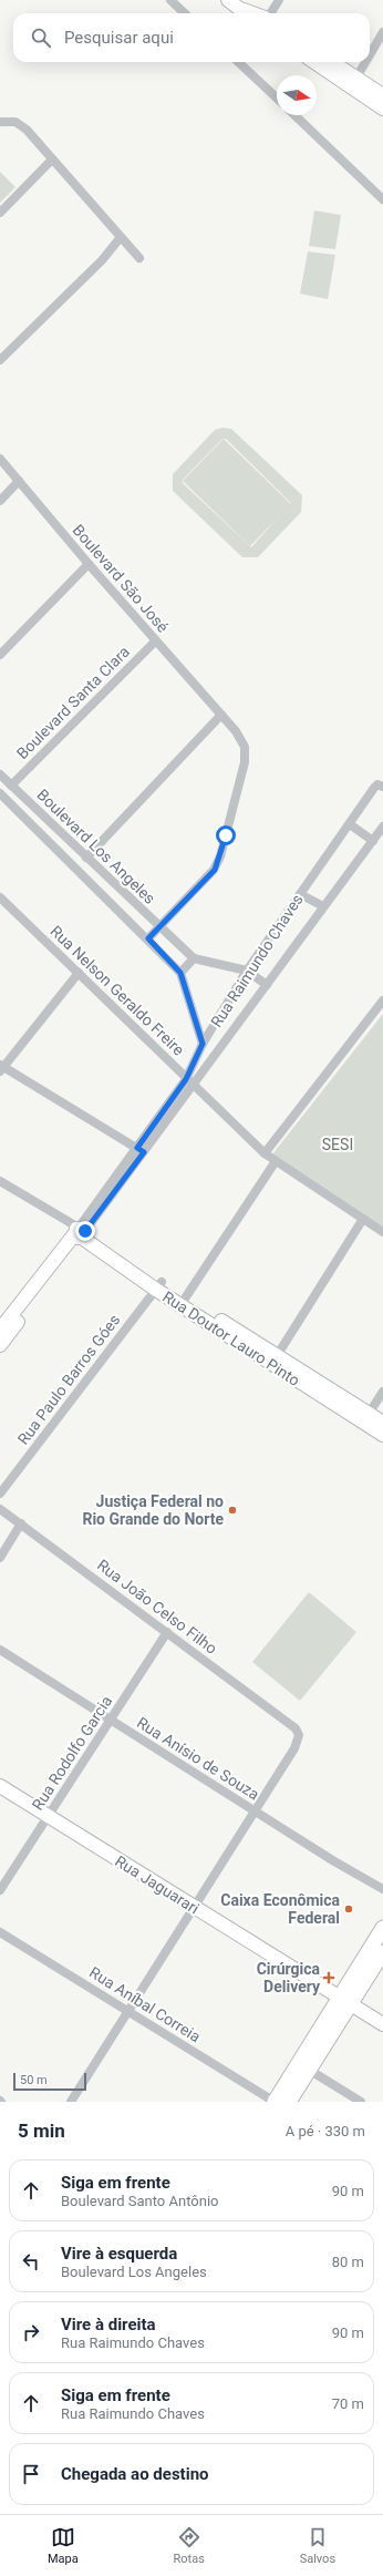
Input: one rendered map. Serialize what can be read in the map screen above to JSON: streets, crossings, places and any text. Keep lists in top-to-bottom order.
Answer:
{
  "streets": {
    "main road": ["Rua Raimundo Chaves", "Rua Doutor Lauro Pinto", "Rua Jaguarari"],
    "street": [
      "Boulevard São José",
      "Boulevard Santa Clara",
      "Boulevard Los Angeles",
      "Rua Nelson Geraldo Freire",
      "Rua Paulo Barros Góes",
      "Rua João Celso Filho",
      "Rua Rodolfo Garcia",
      "Rua Anísio de Souza",
      "Rua Aníbal Correia"
    ]
  },
  "crossings": [
    ["Boulevard São José", "Boulevard Santa Clara"],
    ["Boulevard São José", "Boulevard Los Angeles"],
    ["Boulevard Santa Clara", "Boulevard Los Angeles"],
    ["Boulevard Los Angeles", "Rua Raimundo Chaves"],
    ["Rua Raimundo Chaves", "Rua Nelson Geraldo Freire"],
    ["Rua Raimundo Chaves", "Rua Doutor Lauro Pinto"],
    ["Rua Doutor Lauro Pinto", "Rua Paulo Barros Góes"],
    ["Rua João Celso Filho", "Rua Rodolfo Garcia"],
    ["Rua João Celso Filho", "Rua Anísio de Souza"],
    ["Rua Rodolfo Garcia", "Rua Anísio de Souza"],
    ["Rua Rodolfo Garcia", "Rua Jaguarari"]
  ],
  "parks": ["SESI"],
  "places": {
    "other": ["Justiça Federal no Rio Grande do Norte", "Caixa Econômica Federal"],
    "health": ["Cirúrgica Delivery"]
  },
  "scale_bar": "50 m",
  "north": "right",
  "page": {
    "search": "Pesquisar aqui",
    "scale": "50 m",
    "heading": ["5 min", "A pé · 330 m"],
    "list": [
      ["Siga em frente", "Boulevard Santo Antônio", "90 m"],
      ["Vire à esquerda", "Boulevard Los Angeles", "80 m"],
      ["Vire à direita", "Rua Raimundo Chaves", "90 m"],
      ["Siga em frente", "Rua Raimundo Chaves", "70 m"],
      "Chegada ao destino"
    ],
    "nav": ["Mapa", "Rotas", "Salvos"]
  }
}
